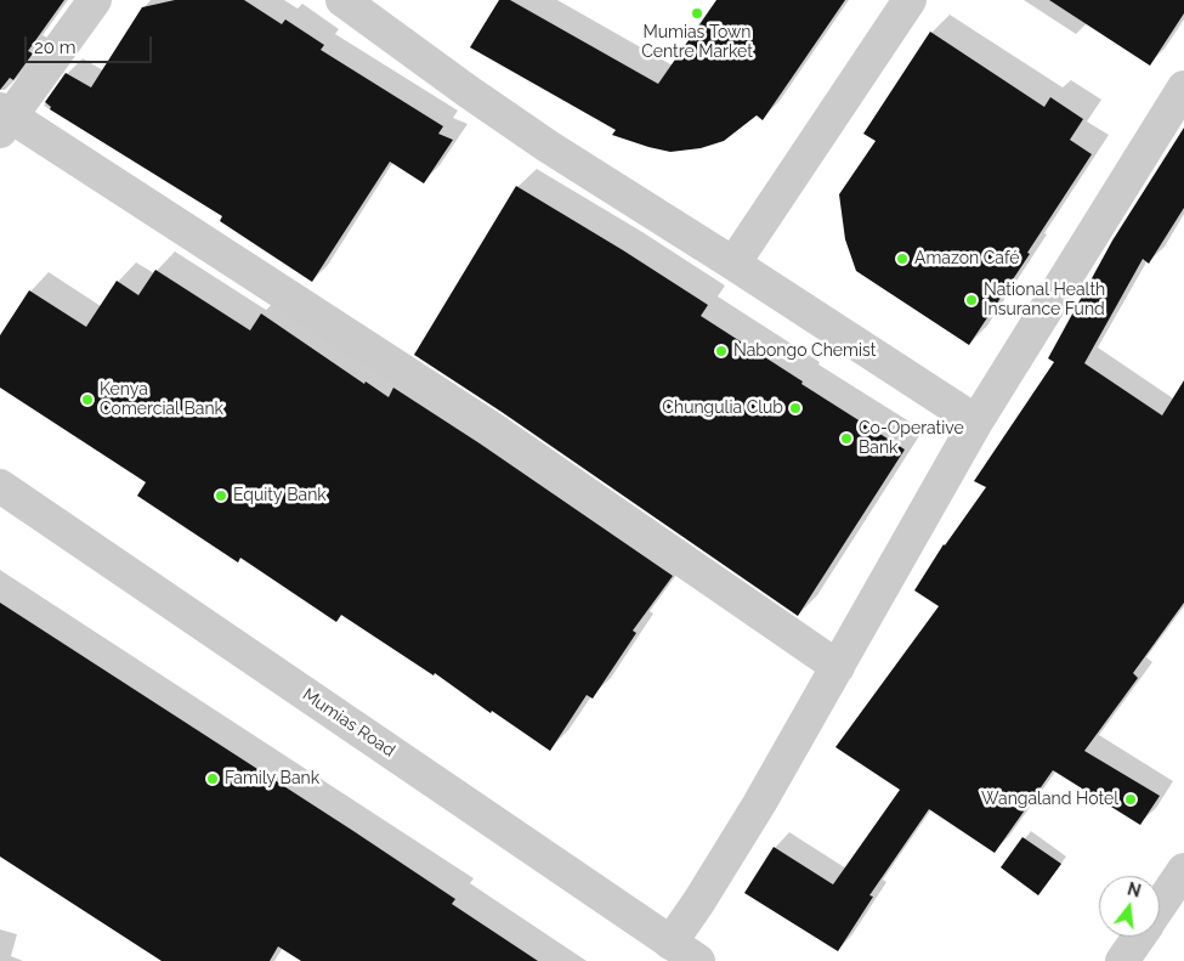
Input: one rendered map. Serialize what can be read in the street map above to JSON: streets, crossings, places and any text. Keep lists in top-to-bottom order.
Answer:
{
  "streets": {
    "street": ["Mumias Road"]
  },
  "places": [
    "Mumias Town Centre Market",
    "Amazon Café",
    "National Health Insurance Fund",
    "Nabongo Chemist",
    "Kenya Comercial Bank",
    "Chungulia Club",
    "Co-Operative Bank",
    "Equity Bank",
    "Family Bank",
    "Wangaland Hotel"
  ],
  "scale_bar": "20 m",
  "north": "top"
}
